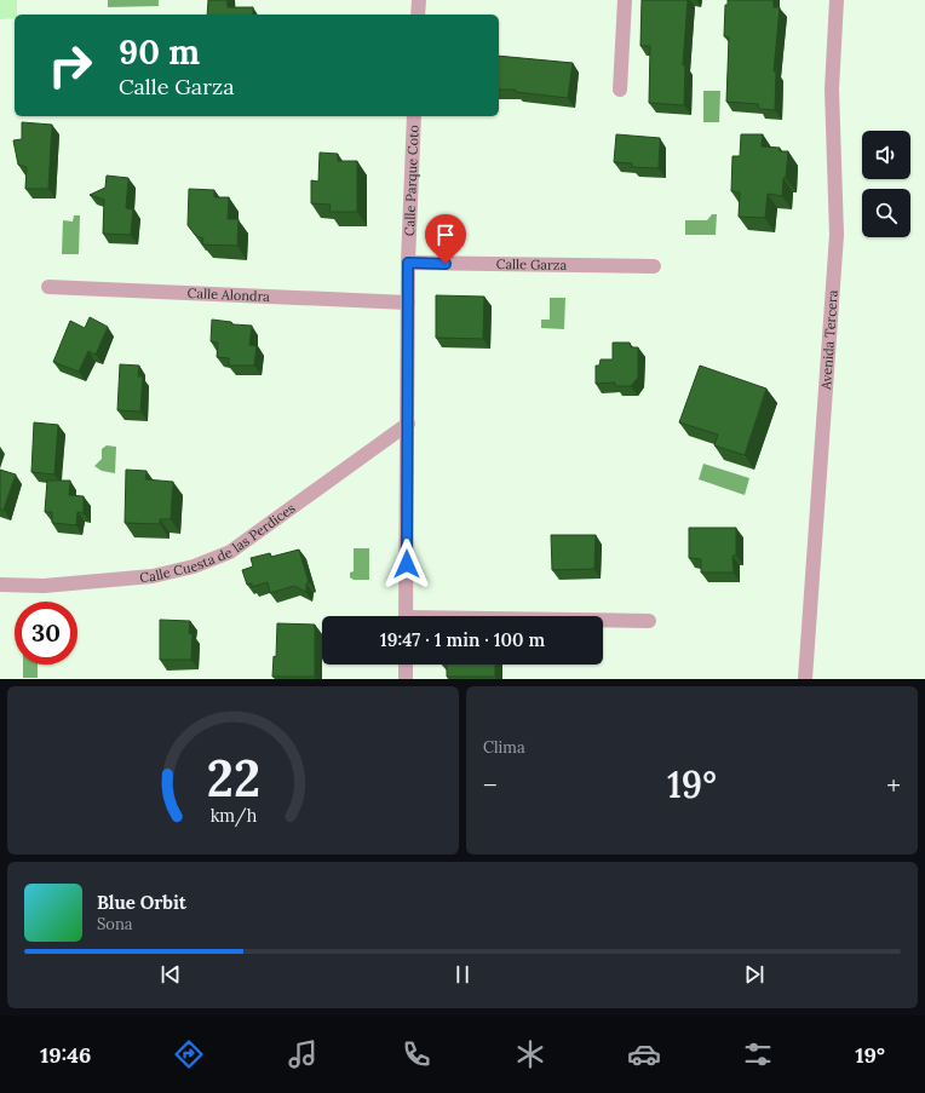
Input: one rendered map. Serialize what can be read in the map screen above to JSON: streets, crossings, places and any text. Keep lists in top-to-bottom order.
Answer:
{
  "streets": {
    "street": [
      "Calle Parque Coto",
      "Calle Garza",
      "Calle Alondra",
      "Avenida Tercera",
      "Calle Cuesta de las Perdices"
    ]
  },
  "crossings": [
    ["Calle Parque Coto", "Calle Garza"],
    ["Calle Parque Coto", "Calle Alondra"],
    ["Calle Parque Coto", "Calle Cuesta de las Perdices"]
  ],
  "page": {
    "turn": ["90 m", "Calle Garza"],
    "limit": "30",
    "trip": "19:47 · 1 min · 100 m",
    "tile": "Clima",
    "heat": ["−", "19°", "+"],
    "song": ["Blue Orbit", "Sona"],
    "tabs": ["19:46", "19°"],
    "gauge": ["22", "km/h"]
  }
}
